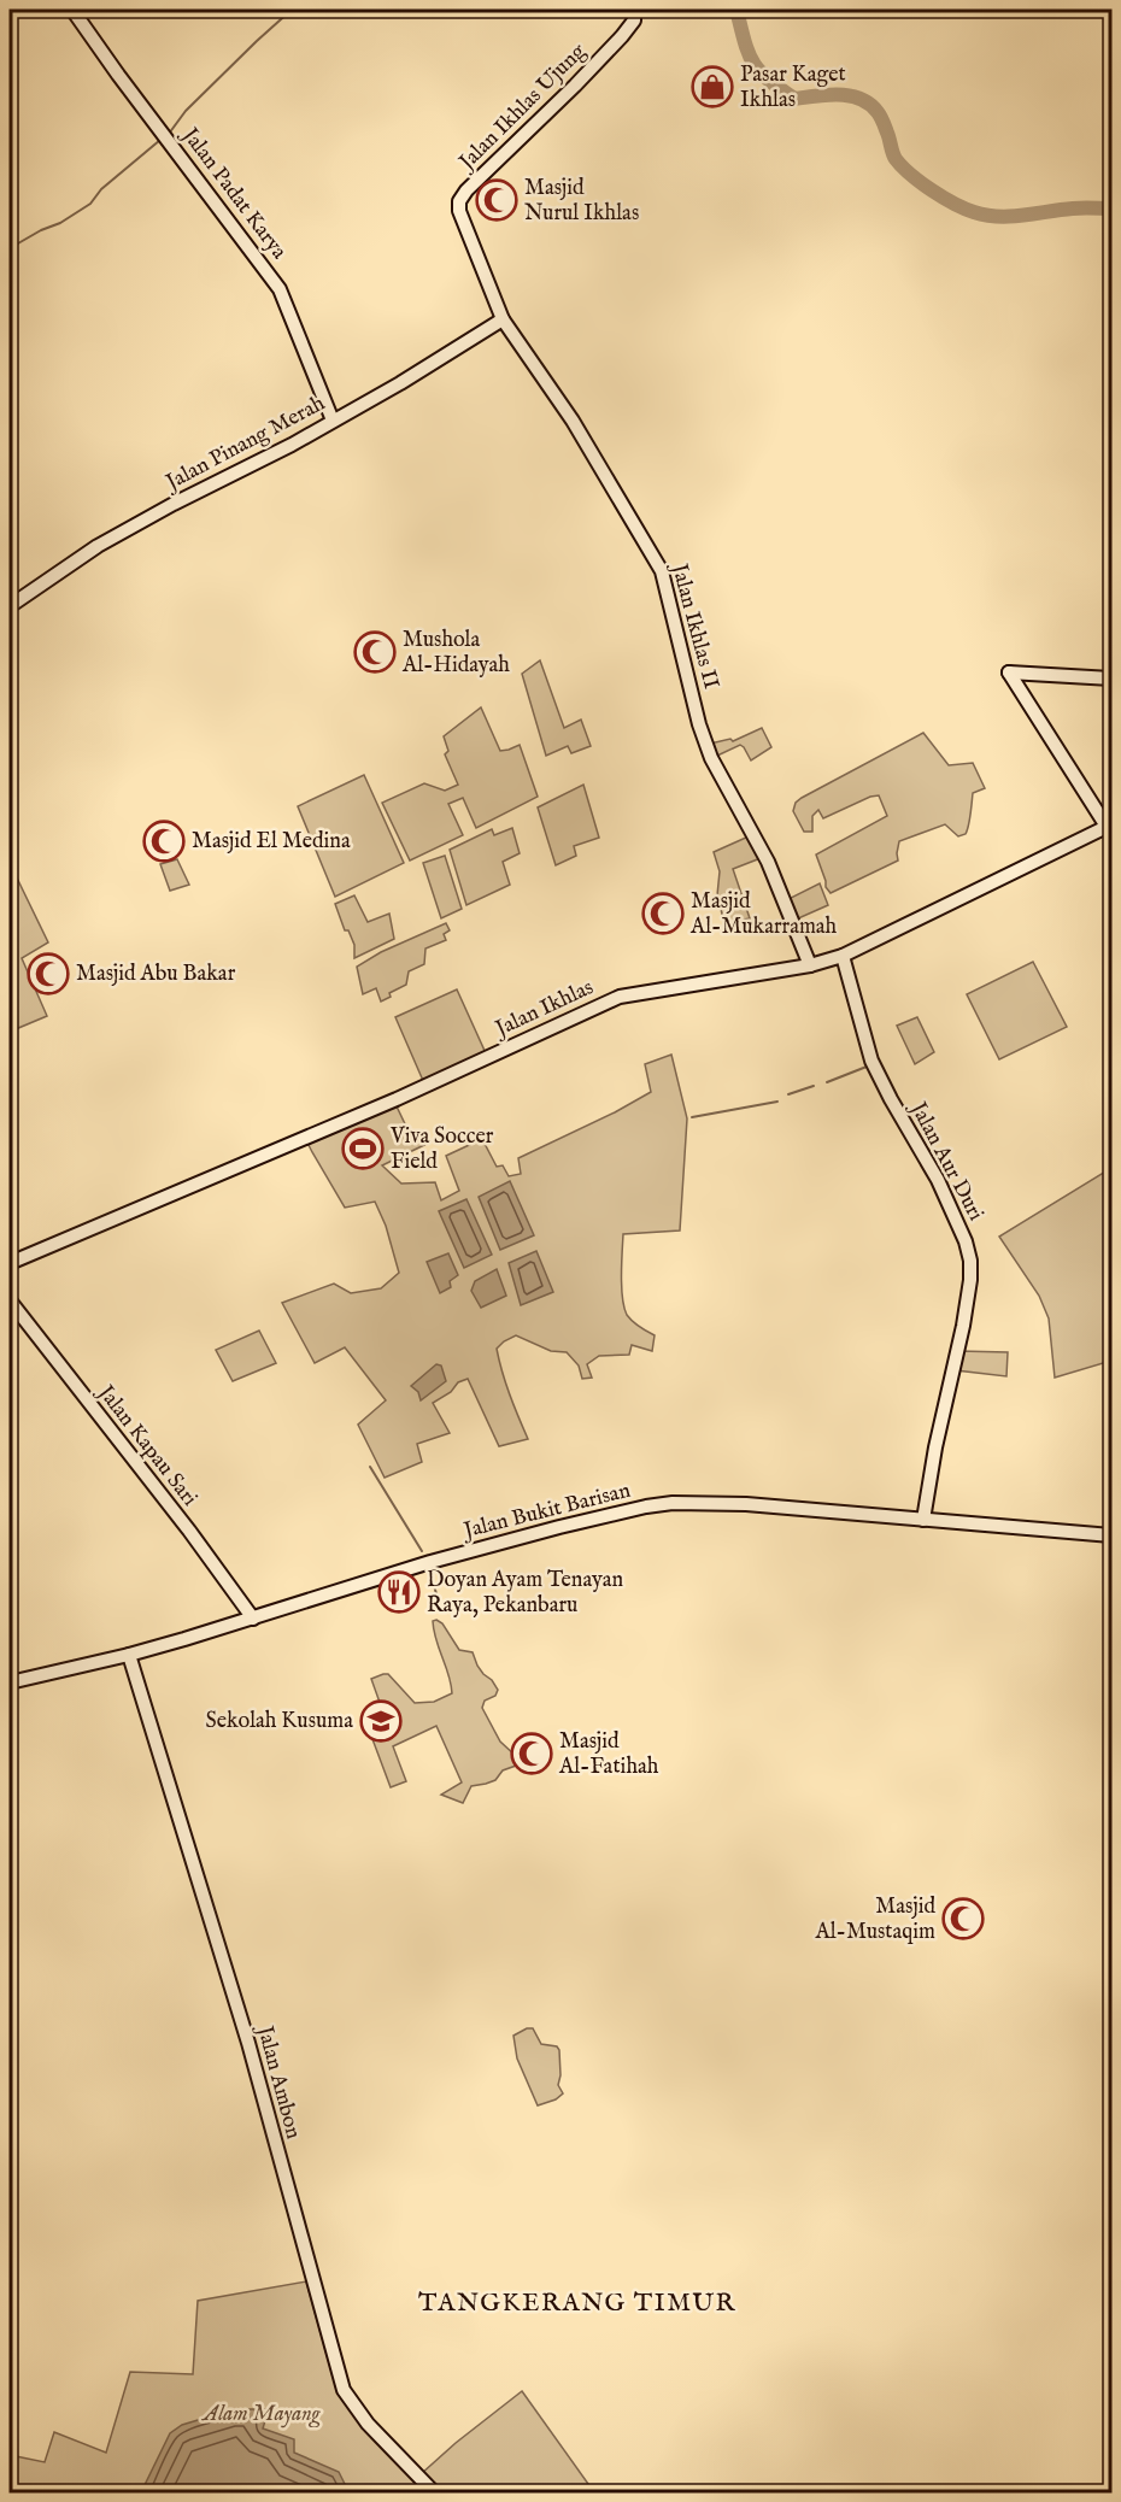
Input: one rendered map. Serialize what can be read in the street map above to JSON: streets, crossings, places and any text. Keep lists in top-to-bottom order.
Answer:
{
  "streets": {
    "street": [
      "Jalan Ikhlas Ujung",
      "Jalan Padat Karya",
      "Jalan Pinang Merah",
      "Jalan Ikhlas II",
      "Jalan Ikhlas",
      "Jalan Aur Duri",
      "Jalan Kapau Sari",
      "Jalan Bukit Barisan",
      "Jalan Ambon"
    ]
  },
  "crossings": [
    ["Jalan Ikhlas Ujung", "Jalan Pinang Merah"],
    ["Jalan Ikhlas Ujung", "Jalan Ikhlas II"],
    ["Jalan Padat Karya", "Jalan Pinang Merah"],
    ["Jalan Pinang Merah", "Jalan Ikhlas II"],
    ["Jalan Ikhlas II", "Jalan Ikhlas"],
    ["Jalan Ikhlas", "Jalan Aur Duri"],
    ["Jalan Aur Duri", "Jalan Bukit Barisan"],
    ["Jalan Kapau Sari", "Jalan Bukit Barisan"],
    ["Jalan Bukit Barisan", "Jalan Ambon"]
  ],
  "districts": ["TANGKERANG TIMUR"],
  "parks": ["Alam Mayang"],
  "places": {
    "shop": ["Pasar Kaget Ikhlas"],
    "mosque": [
      "Masjid Nurul Ikhlas",
      "Mushola Al-Hidayah",
      "Masjid El Medina",
      "Masjid Al-Mukarramah",
      "Masjid Abu Bakar",
      "Masjid Al-Fatihah",
      "Masjid Al-Mustaqim"
    ],
    "sports": ["Viva Soccer Field"],
    "restaurant": ["Doyan Ayam Tenayan Raya, Pekanbaru"],
    "school or university": ["Sekolah Kusuma"]
  }
}
